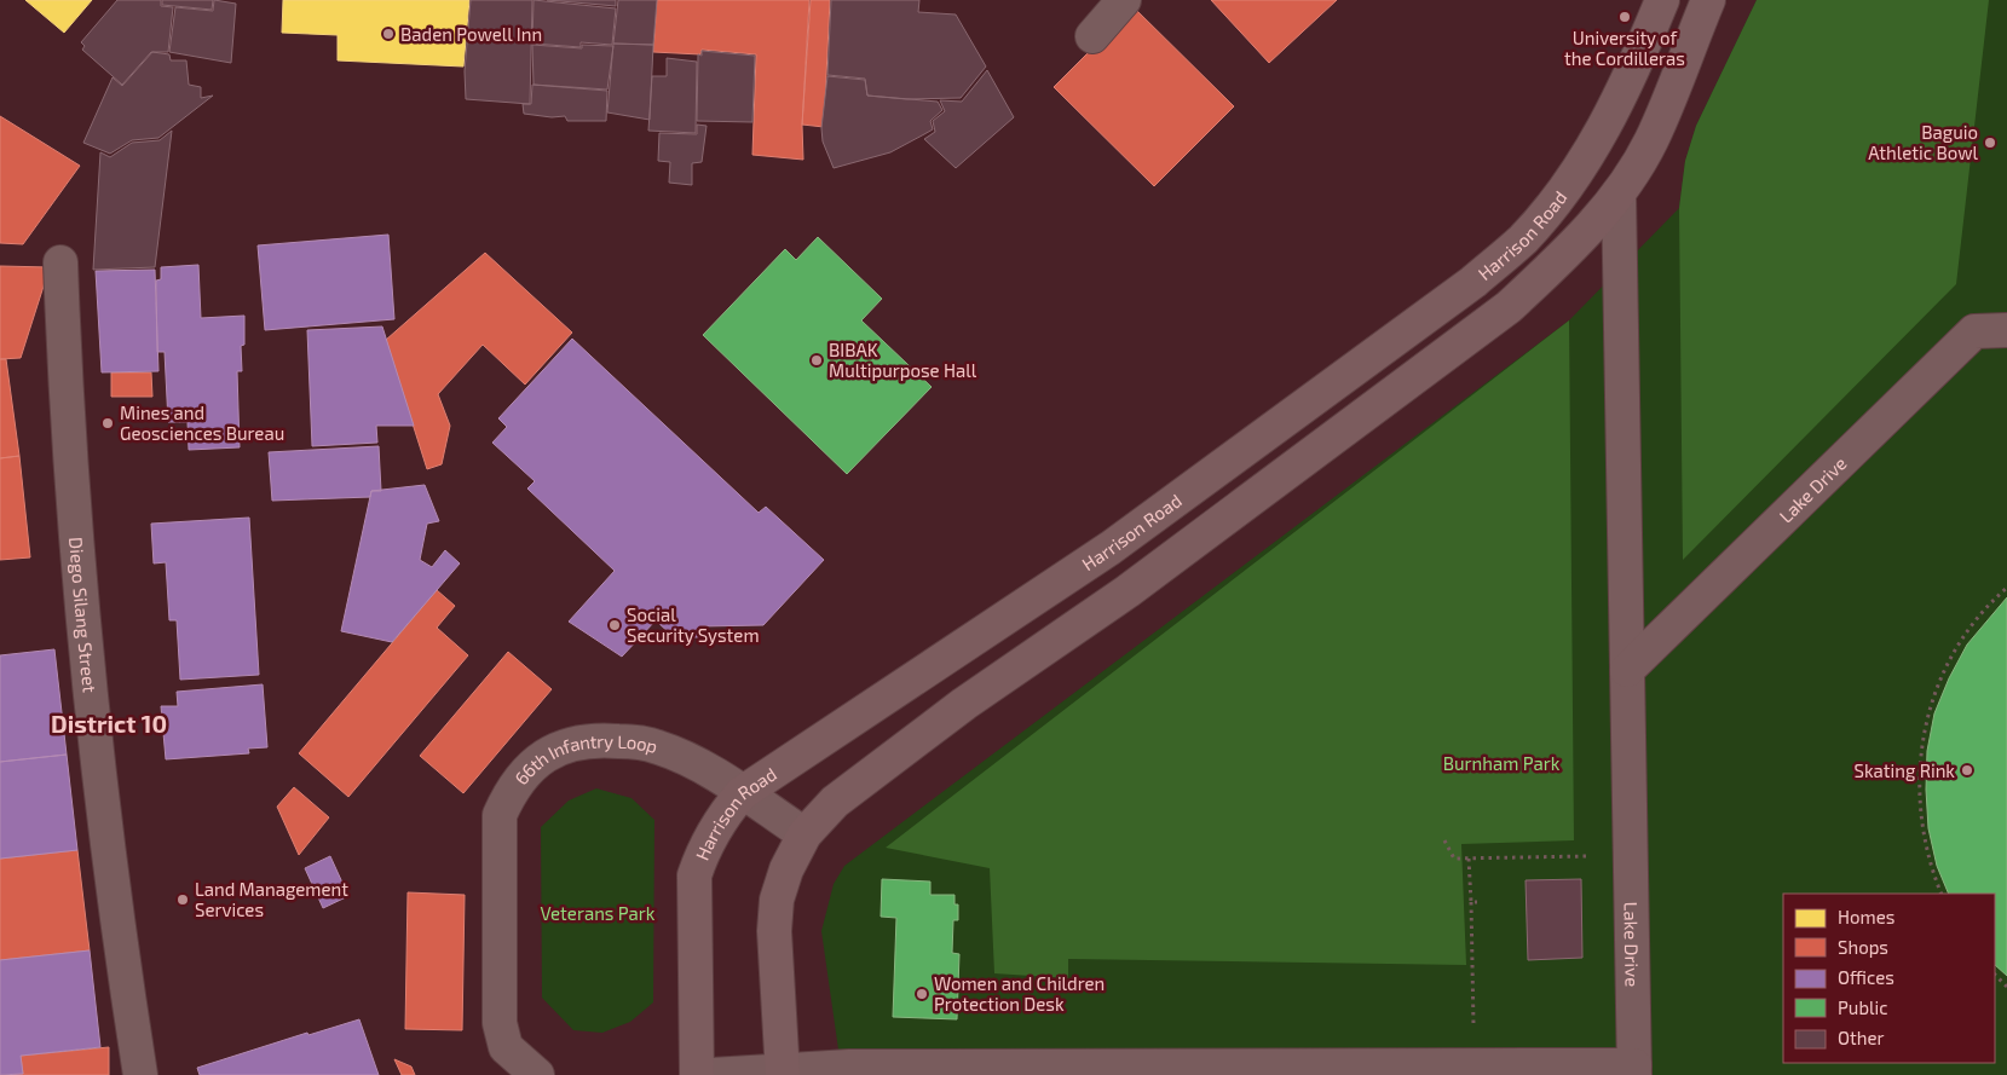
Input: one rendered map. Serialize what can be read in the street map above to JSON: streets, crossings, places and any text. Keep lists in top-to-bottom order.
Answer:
{
  "streets": {
    "highway": ["Harrison Road"],
    "street": ["Lake Drive", "Diego Silang Street", "66th Infantry Loop"]
  },
  "crossings": [
    ["Harrison Road", "66th Infantry Loop"]
  ],
  "districts": ["District 10"],
  "parks": ["Burnham Park", "Veterans Park"],
  "places": [
    "University of the Cordilleras",
    "Baden Powell Inn",
    "Baguio Athletic Bowl",
    "BIBAK Multipurpose Hall",
    "Mines and Geosciences Bureau",
    "Social Security System",
    "Skating Rink",
    "Land Management Services",
    "Women and Children Protection Desk"
  ],
  "legend": [
    "Homes",
    "Shops",
    "Offices",
    "Public",
    "Other"
  ]
}
